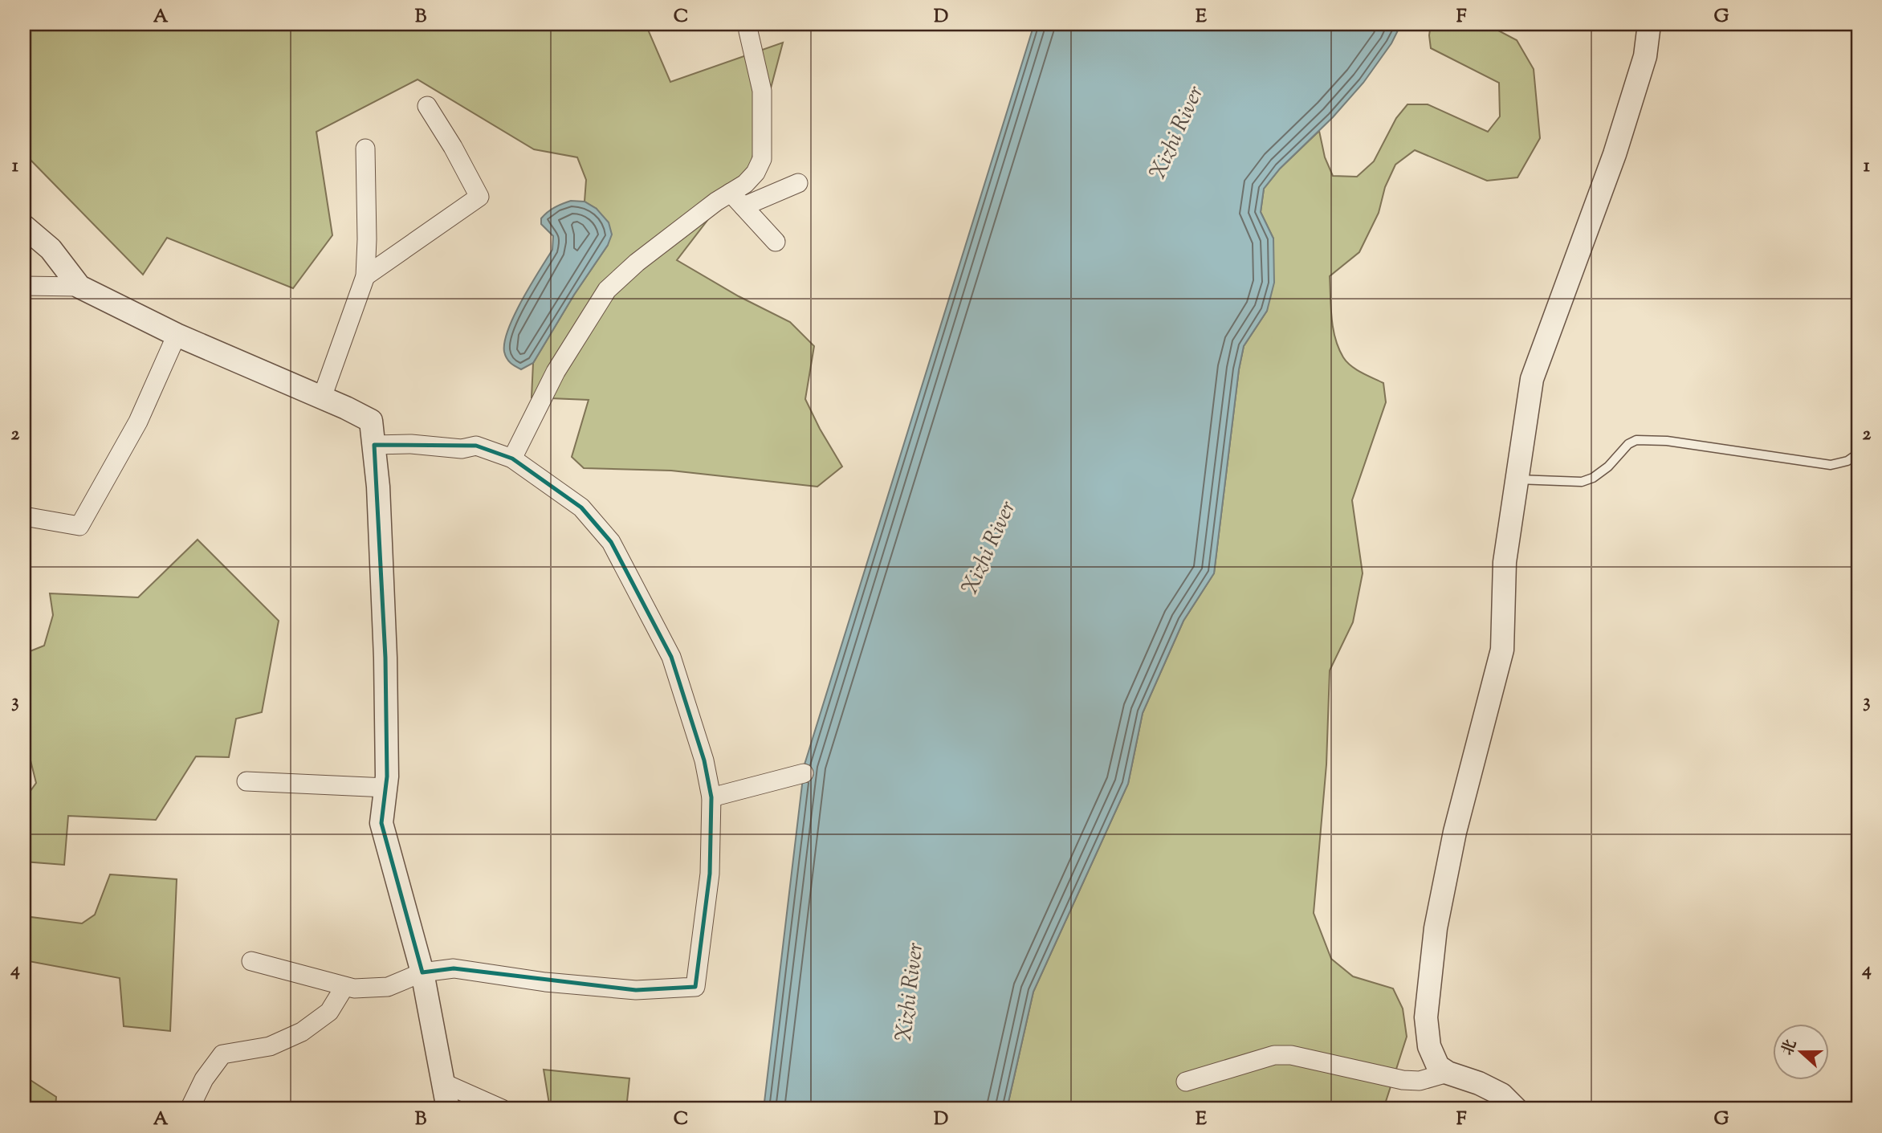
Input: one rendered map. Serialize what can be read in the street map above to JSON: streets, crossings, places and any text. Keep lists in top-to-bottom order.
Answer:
{
  "water": ["Xizhi River"],
  "north": "left",
  "grid": {
    "columns": [
      "A",
      "B",
      "C",
      "D",
      "E",
      "F",
      "G"
    ],
    "rows": [
      "1",
      "2",
      "3",
      "4"
    ]
  }
}
